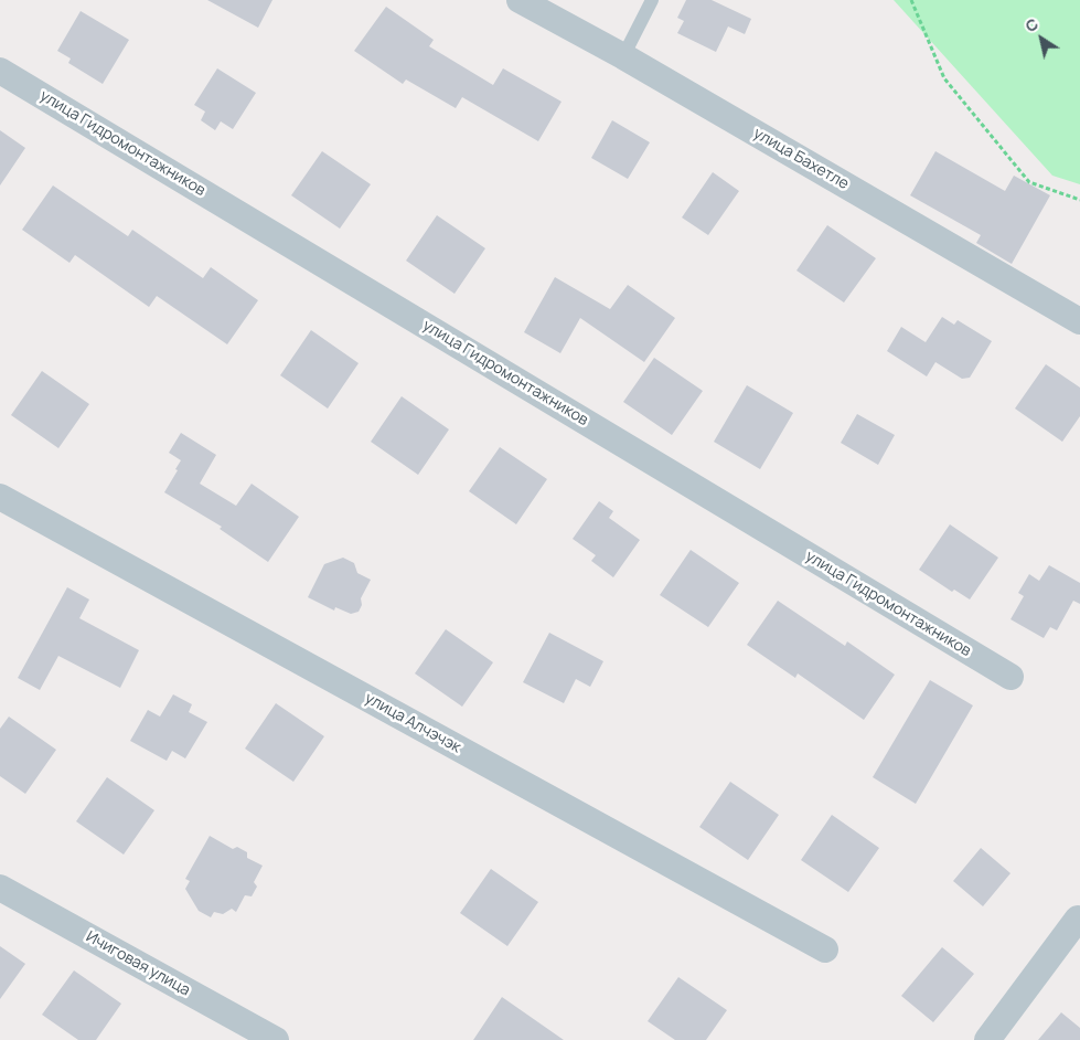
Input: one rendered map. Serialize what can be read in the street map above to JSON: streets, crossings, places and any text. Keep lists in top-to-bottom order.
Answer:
{
  "streets": {
    "street": [
      "улица Гидромонтажников",
      "улица Бахетле",
      "улица Алчэчэк",
      "Ичиговая улица"
    ]
  },
  "north": "top left"
}
